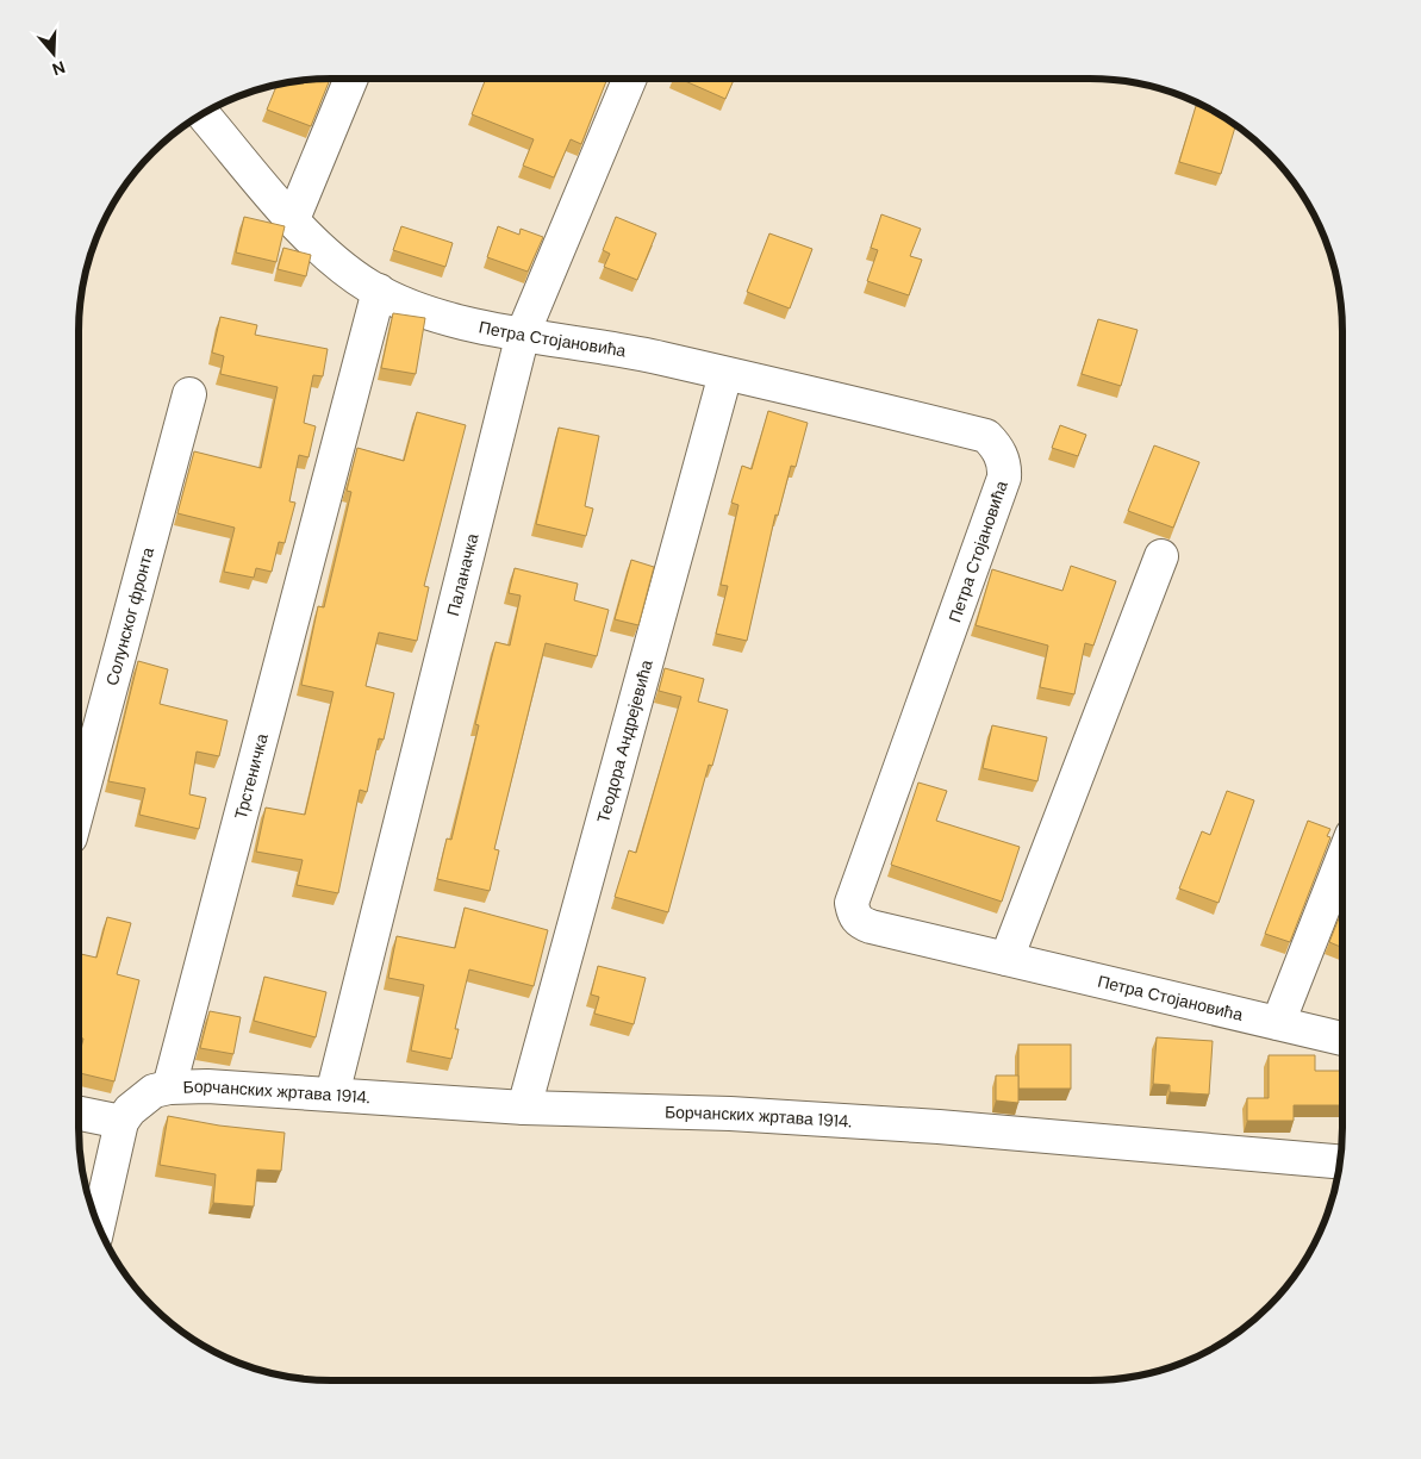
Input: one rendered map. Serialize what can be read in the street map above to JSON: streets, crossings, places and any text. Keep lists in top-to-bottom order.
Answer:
{
  "streets": {
    "street": [
      "Петра Стојановића",
      "Паланачка",
      "Солунског фронта",
      "Теодора Андрејевића",
      "Трстеничка",
      "Борчанских жртава 1914."
    ]
  },
  "crossings": [
    ["Петра Стојановића", "Паланачка"],
    ["Петра Стојановића", "Теодора Андрејевића"],
    ["Петра Стојановића", "Трстеничка"],
    ["Паланачка", "Борчанских жртава 1914."],
    ["Теодора Андрејевића", "Борчанских жртава 1914."],
    ["Трстеничка", "Борчанских жртава 1914."]
  ],
  "north": "bottom"
}
